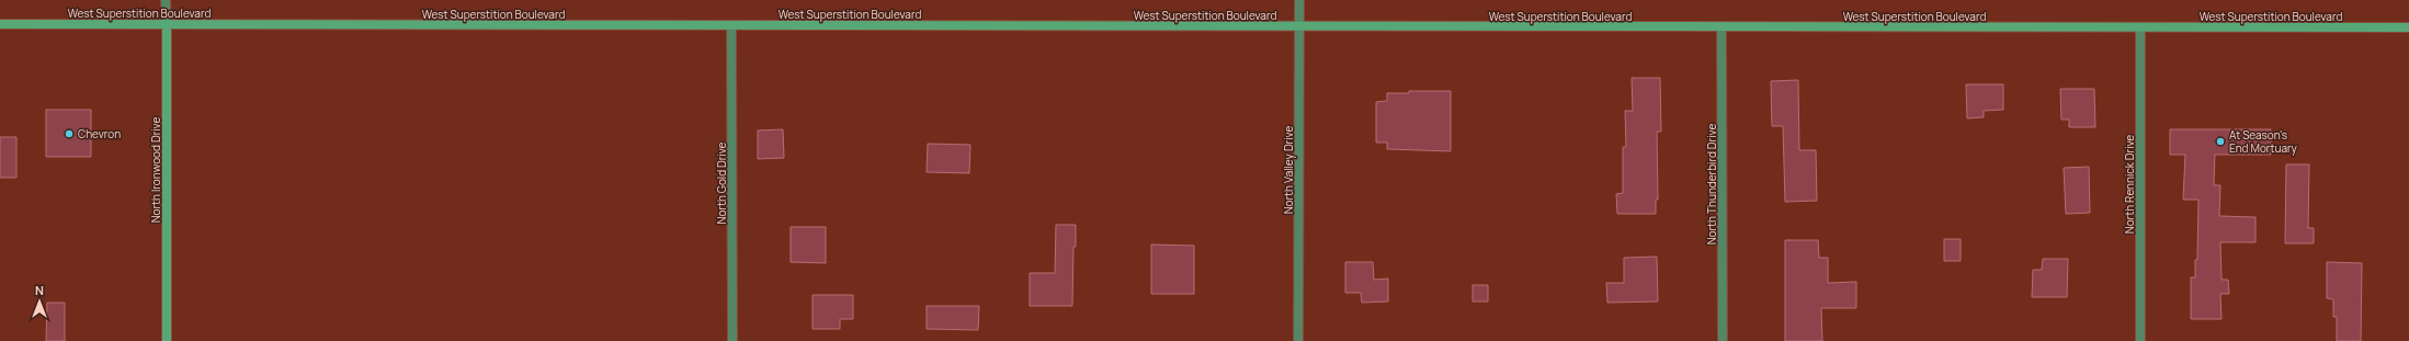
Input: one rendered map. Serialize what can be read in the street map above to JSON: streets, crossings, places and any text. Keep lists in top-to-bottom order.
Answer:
{
  "streets": {
    "main road": ["West Superstition Boulevard", "North Ironwood Drive"],
    "street": [
      "North Valley Drive",
      "North Gold Drive",
      "North Thunderbird Drive",
      "North Rennick Drive"
    ]
  },
  "crossings": [
    ["West Superstition Boulevard", "North Ironwood Drive"],
    ["West Superstition Boulevard", "North Valley Drive"],
    ["West Superstition Boulevard", "North Gold Drive"],
    ["West Superstition Boulevard", "North Thunderbird Drive"],
    ["West Superstition Boulevard", "North Rennick Drive"]
  ],
  "places": ["Chevron", "At Season's End Mortuary"],
  "north": "top"
}
